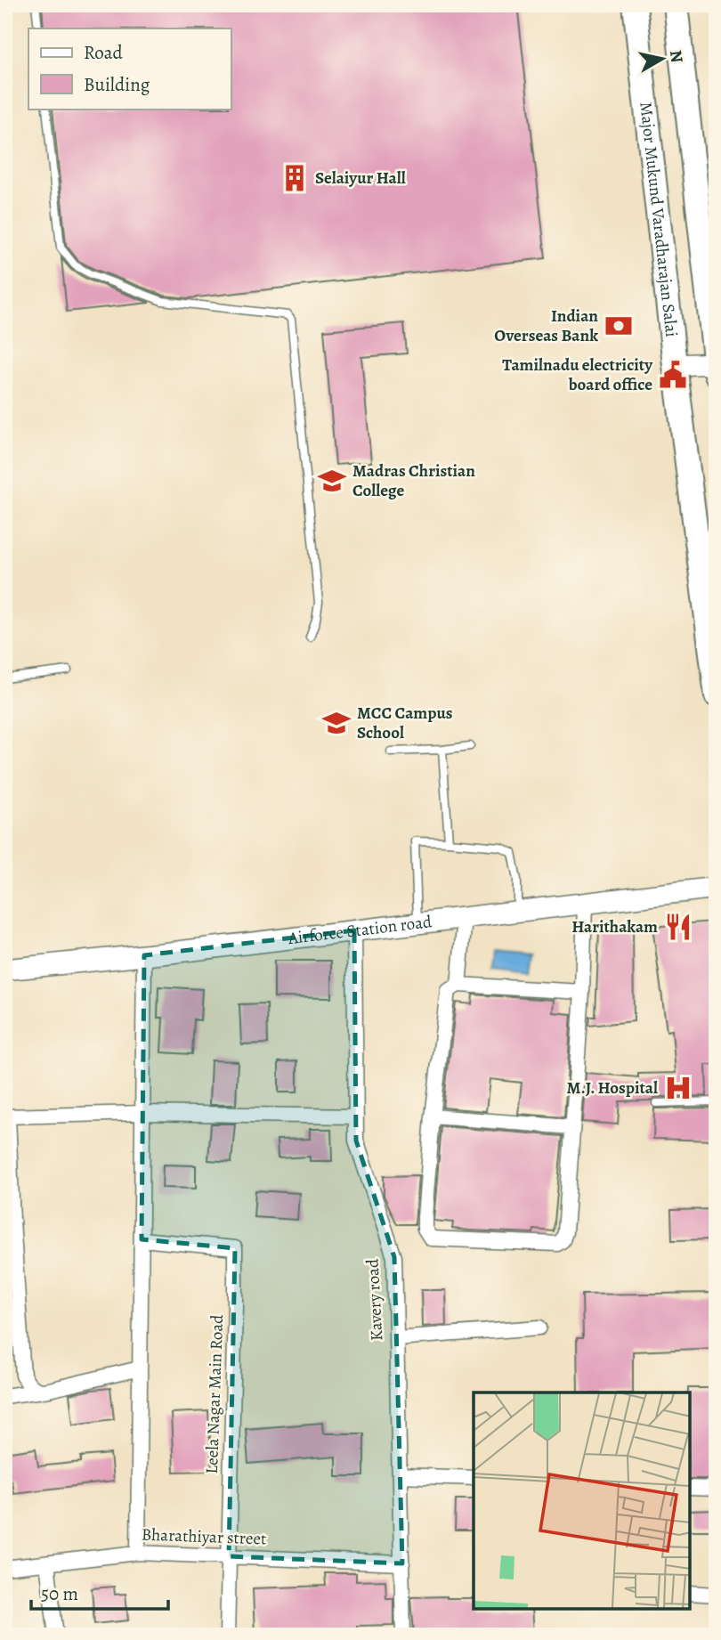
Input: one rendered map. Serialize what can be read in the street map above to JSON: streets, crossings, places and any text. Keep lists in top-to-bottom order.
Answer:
{
  "streets": {
    "main road": ["Major Mukund Varadharajan Salai"],
    "street": [
      "Airforce Station road",
      "Kavery road",
      "Leela Nagar Main Road",
      "Bharathiyar street"
    ]
  },
  "crossings": [
    ["Airforce Station road", "Kavery road"],
    ["Kavery road", "Bharathiyar street"],
    ["Leela Nagar Main Road", "Bharathiyar street"]
  ],
  "places": {
    "building": ["Selaiyur Hall"],
    "bank": ["Indian Overseas Bank"],
    "public building": ["Tamilnadu electricity board office"],
    "school or university": ["Madras Christian College", "MCC Campus School"],
    "restaurant": ["Harithakam"],
    "hospital": ["M.J. Hospital"]
  },
  "legend": ["Road", "Building"],
  "scale_bar": "50 m",
  "north": "right"
}
